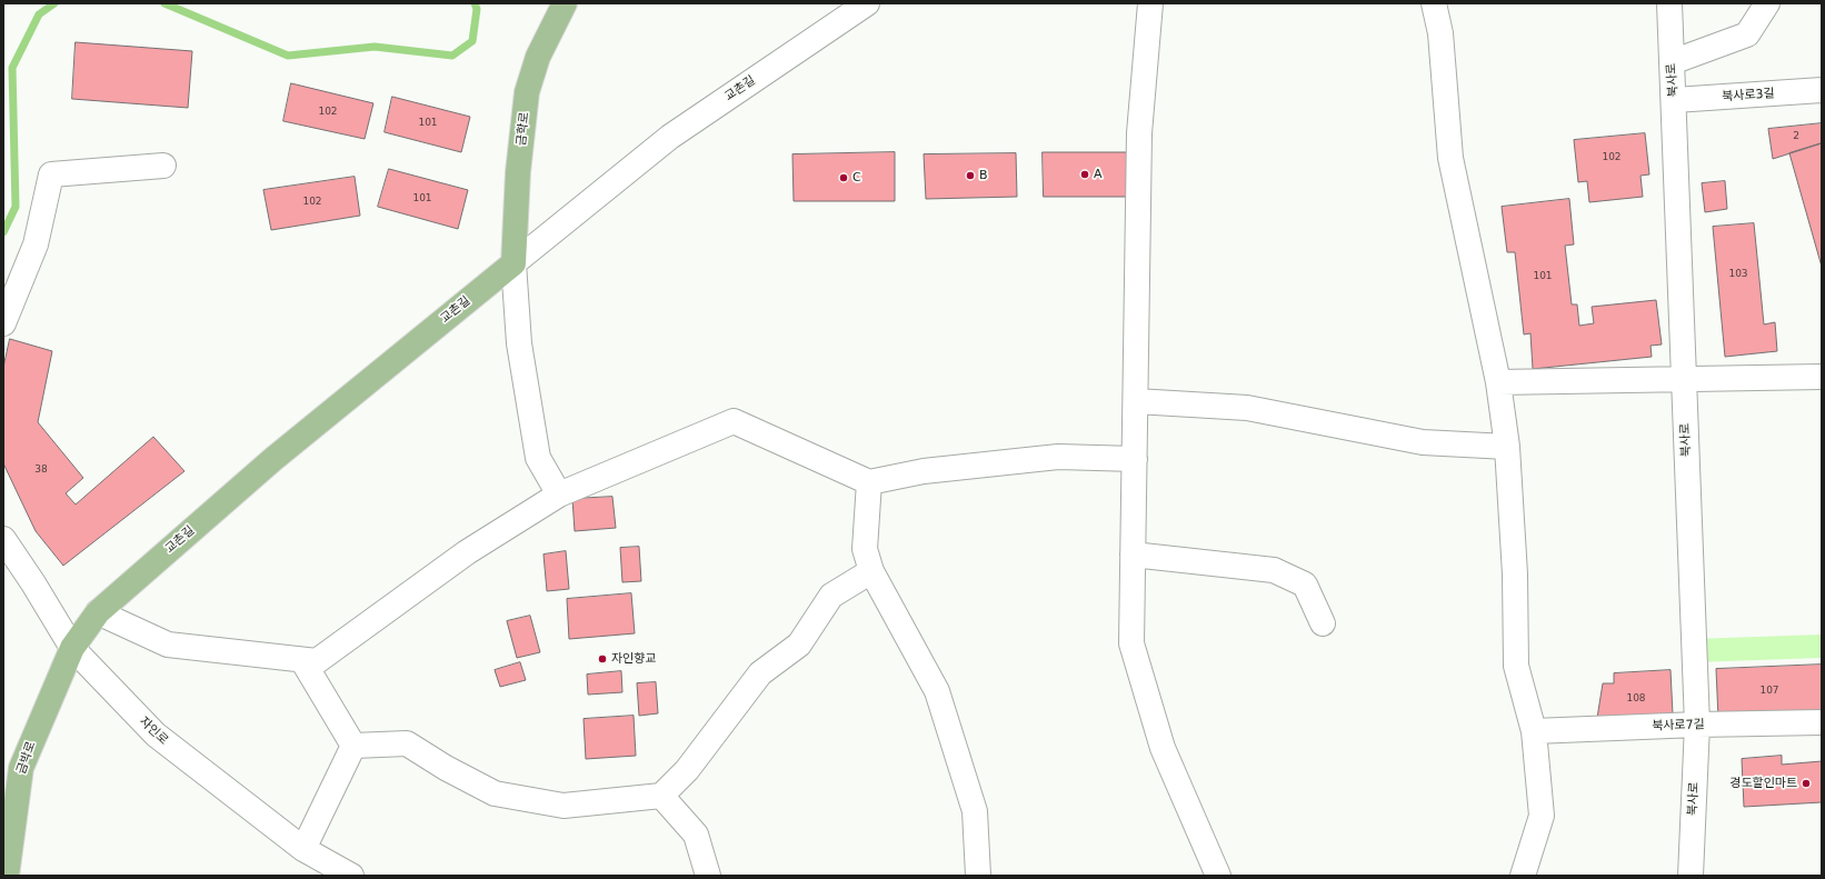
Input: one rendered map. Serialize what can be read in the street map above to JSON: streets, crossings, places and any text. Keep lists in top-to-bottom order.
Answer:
{
  "streets": {
    "main road": ["교촌길", "금학로", "금박로"],
    "street": [
      "북사로",
      "북사로3길",
      "북사로7길",
      "자인로"
    ]
  },
  "crossings": [
    ["북사로", "북사로3길"],
    ["북사로", "북사로7길"],
    ["교촌길", "금학로"],
    ["교촌길", "자인로"],
    ["교촌길", "금박로"],
    ["자인로", "금박로"]
  ],
  "places": [
    "A",
    "B",
    "C",
    "자인향교",
    "경도할인마트"
  ],
  "house_numbers": [
    "102",
    "101",
    "2",
    "102",
    "101",
    "102",
    "103",
    "101",
    "38",
    "107",
    "108"
  ]
}
